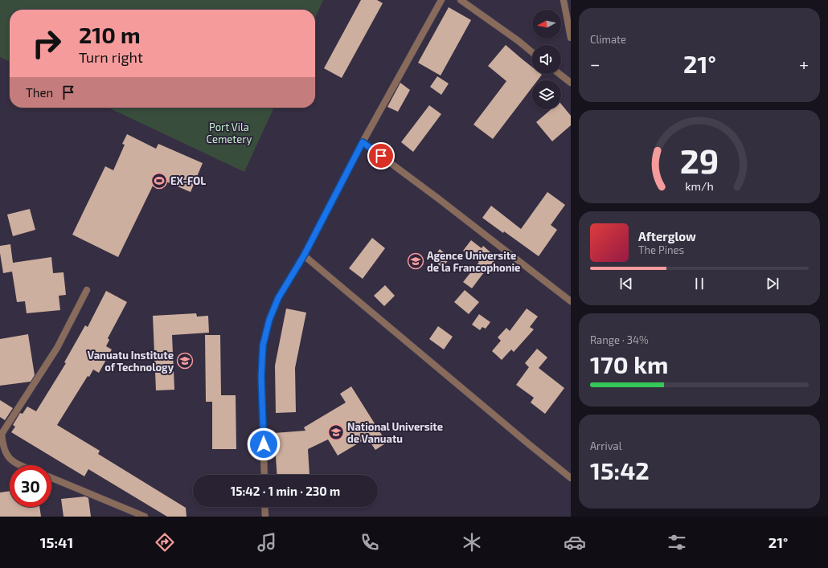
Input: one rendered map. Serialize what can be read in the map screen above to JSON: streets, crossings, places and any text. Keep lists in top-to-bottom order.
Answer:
{
  "parks": ["Port Vila Cemetery"],
  "places": {
    "sports": ["EX-FOL"],
    "school or university": ["Agence Universite de la Francophonie", "Vanuatu Institute of Technology", "National Universite de Vanuatu"]
  },
  "north": "left",
  "page": {
    "tile": [
      "Climate",
      ["Range · 34%", "170 km"],
      ["Arrival", "15:42"]
    ],
    "turn": ["210 m", "Turn right"],
    "heat": ["−", "21°", "+"],
    "then": "Then",
    "song": ["Afterglow", "The Pines"],
    "limit": "30",
    "trip": "15:42 · 1 min · 230 m",
    "tabs": ["15:41", "21°"],
    "gauge": ["29", "km/h"]
  }
}
